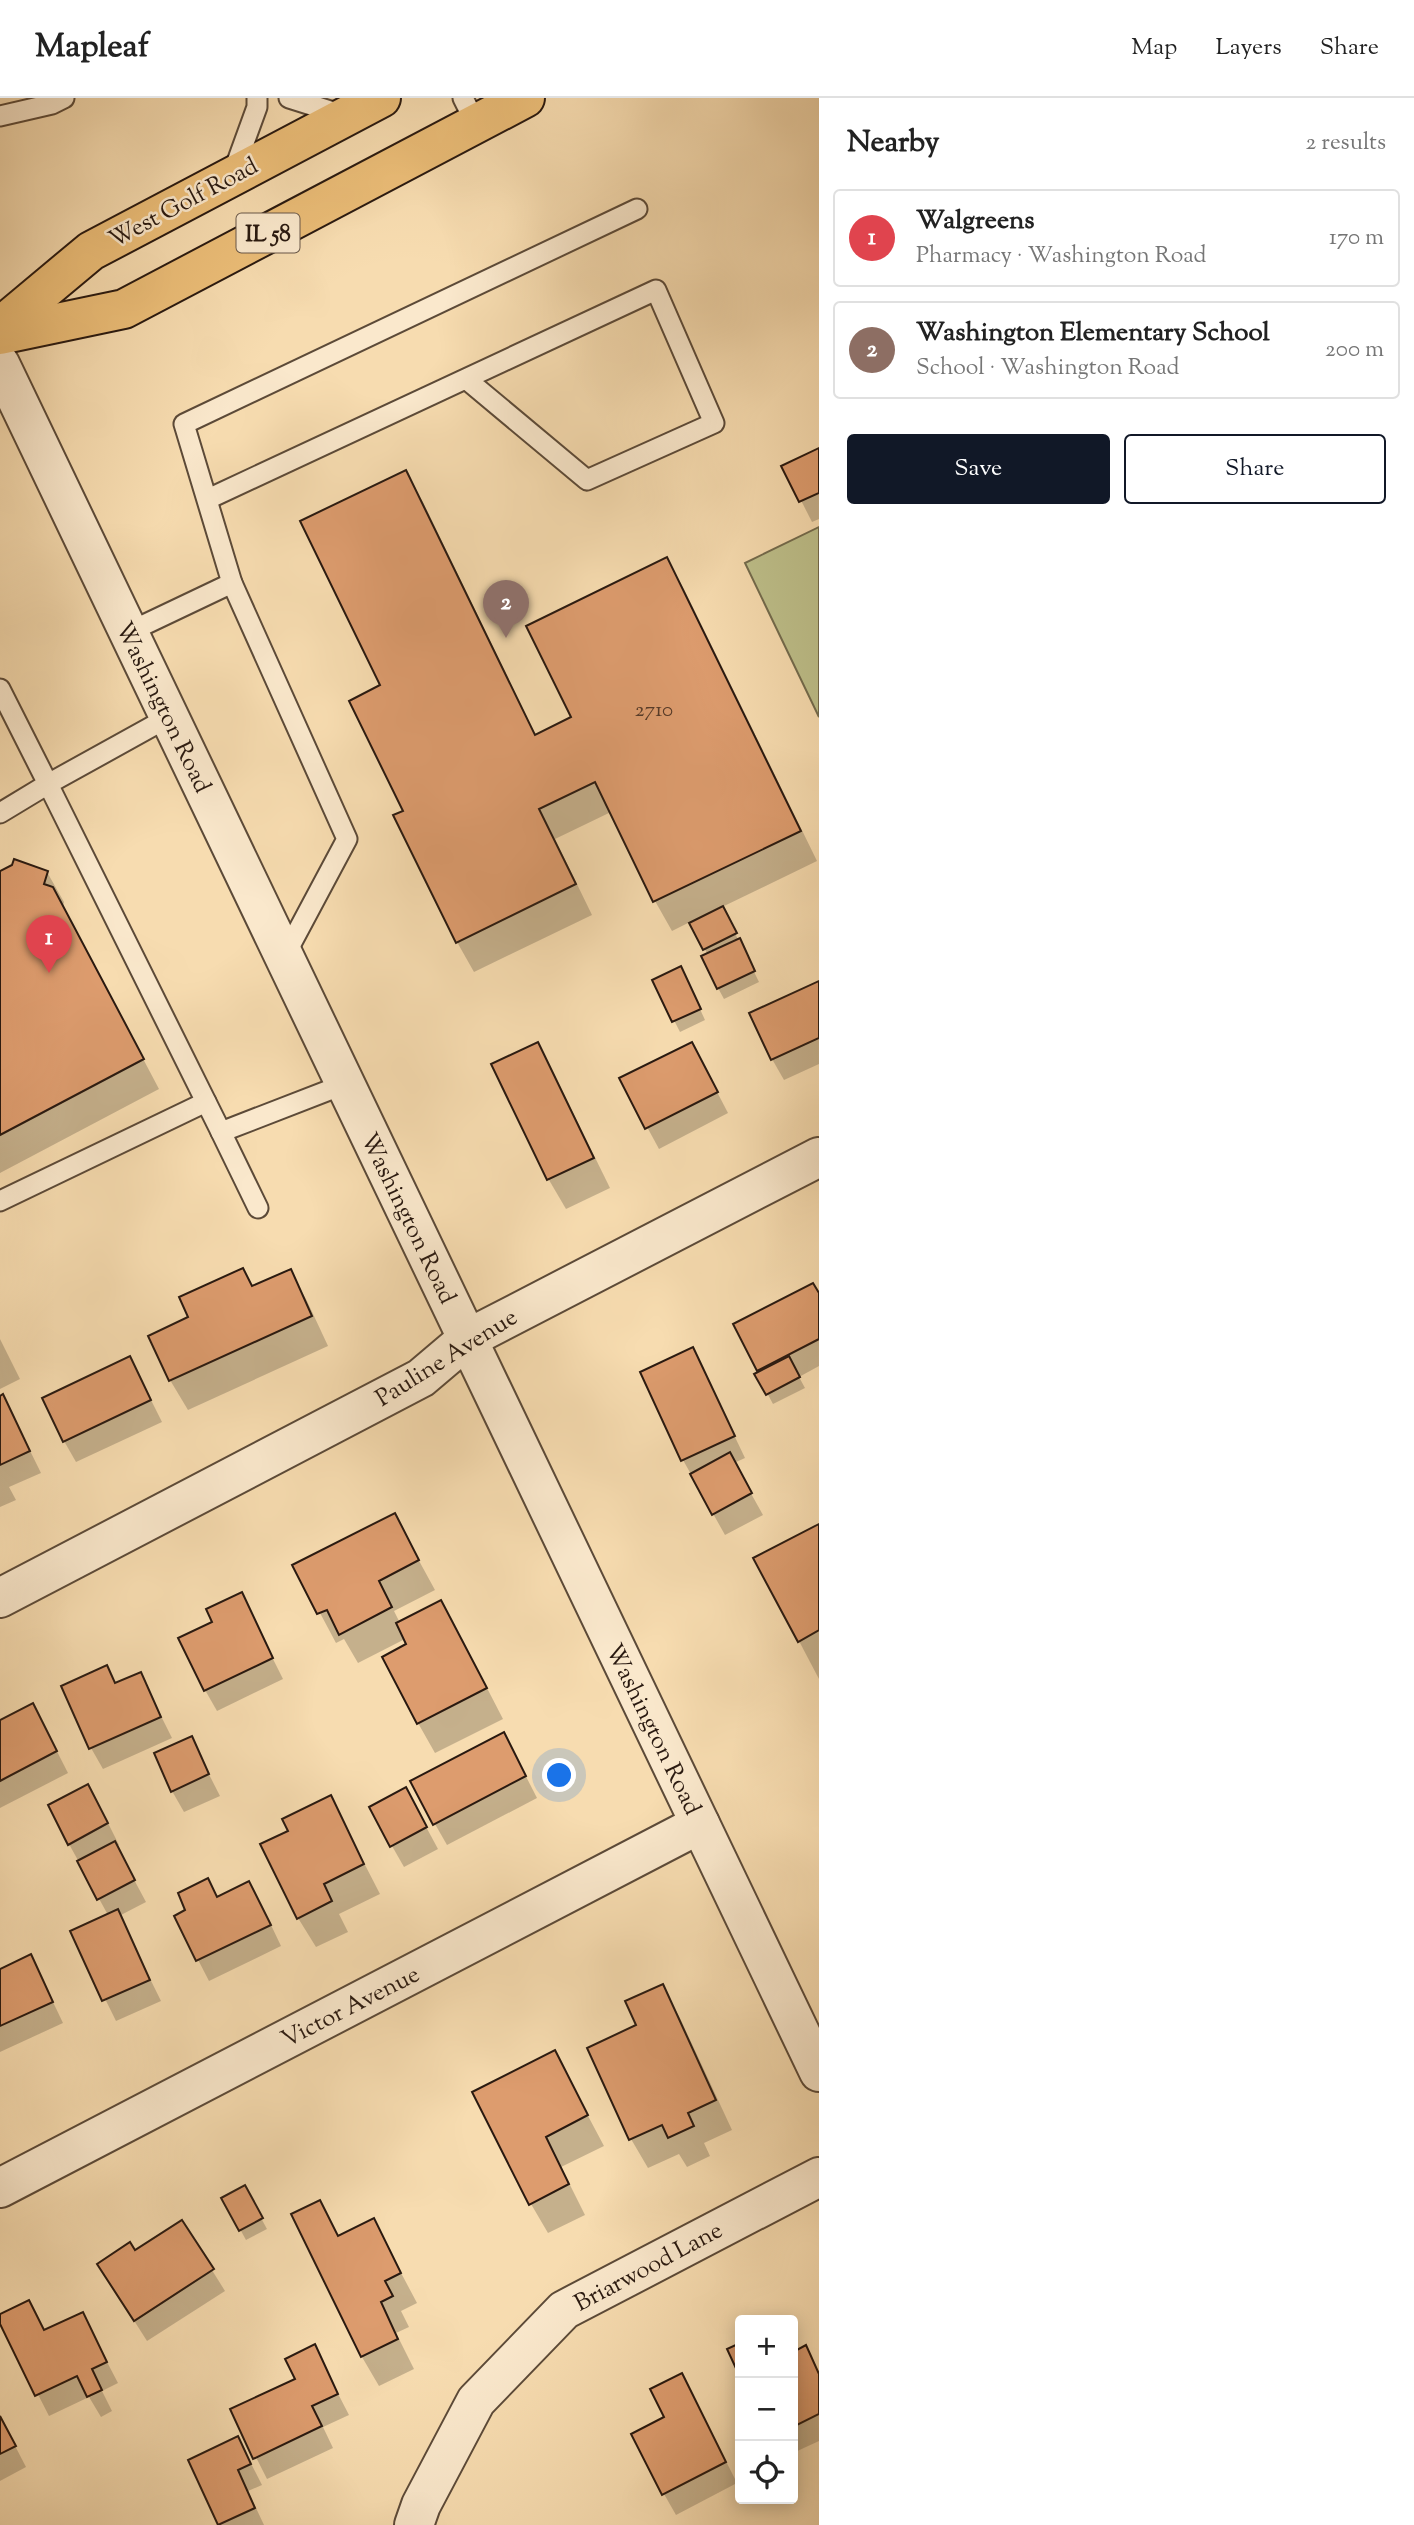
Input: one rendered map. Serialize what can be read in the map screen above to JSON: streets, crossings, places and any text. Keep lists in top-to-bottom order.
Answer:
{
  "streets": {
    "main road": ["West Golf Road", "IL 58"],
    "street": [
      "Washington Road",
      "Pauline Avenue",
      "Victor Avenue",
      "Briarwood Lane"
    ]
  },
  "crossings": [
    ["Washington Road", "Pauline Avenue"],
    ["Washington Road", "Victor Avenue"]
  ],
  "house_numbers": ["2710"],
  "page": {
    "header": "Mapleaf",
    "nav": ["Map", "Layers", "Share"],
    "heading": ["Nearby", "2 results"],
    "list": [
      {
        "mark": "1",
        "name": "Walgreens",
        "note": "Pharmacy · Washington Road",
        "value": "170 m"
      },
      {
        "mark": "2",
        "name": "Washington Elementary School",
        "note": "School · Washington Road",
        "value": "200 m"
      }
    ],
    "buttons": ["Save", "Share"],
    "pins": ["2", "1"],
    "map_buttons": ["+", "−"]
  }
}
